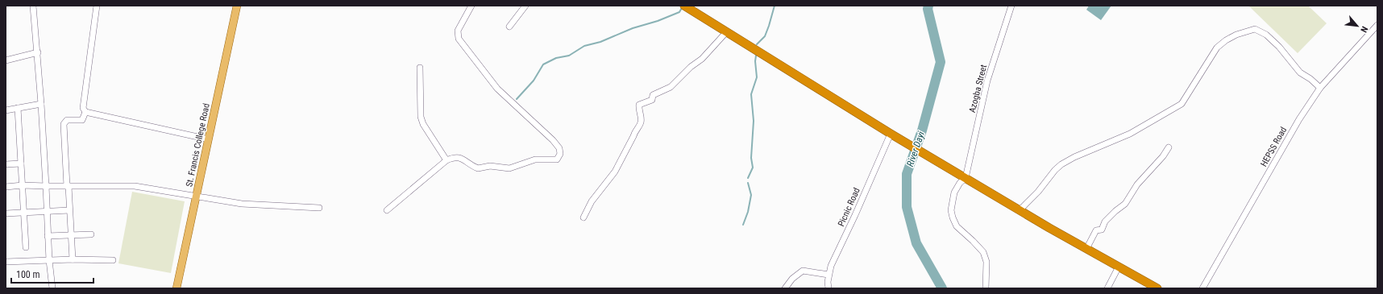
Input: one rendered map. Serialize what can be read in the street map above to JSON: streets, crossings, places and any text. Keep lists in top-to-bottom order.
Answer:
{
  "streets": {
    "main road": ["St. Francis College Road"],
    "street": ["Azogba Street", "HEPSS Road", "Picnic Road"]
  },
  "water": ["River Dayi"],
  "scale_bar": "100 m",
  "north": "bottom right"
}
